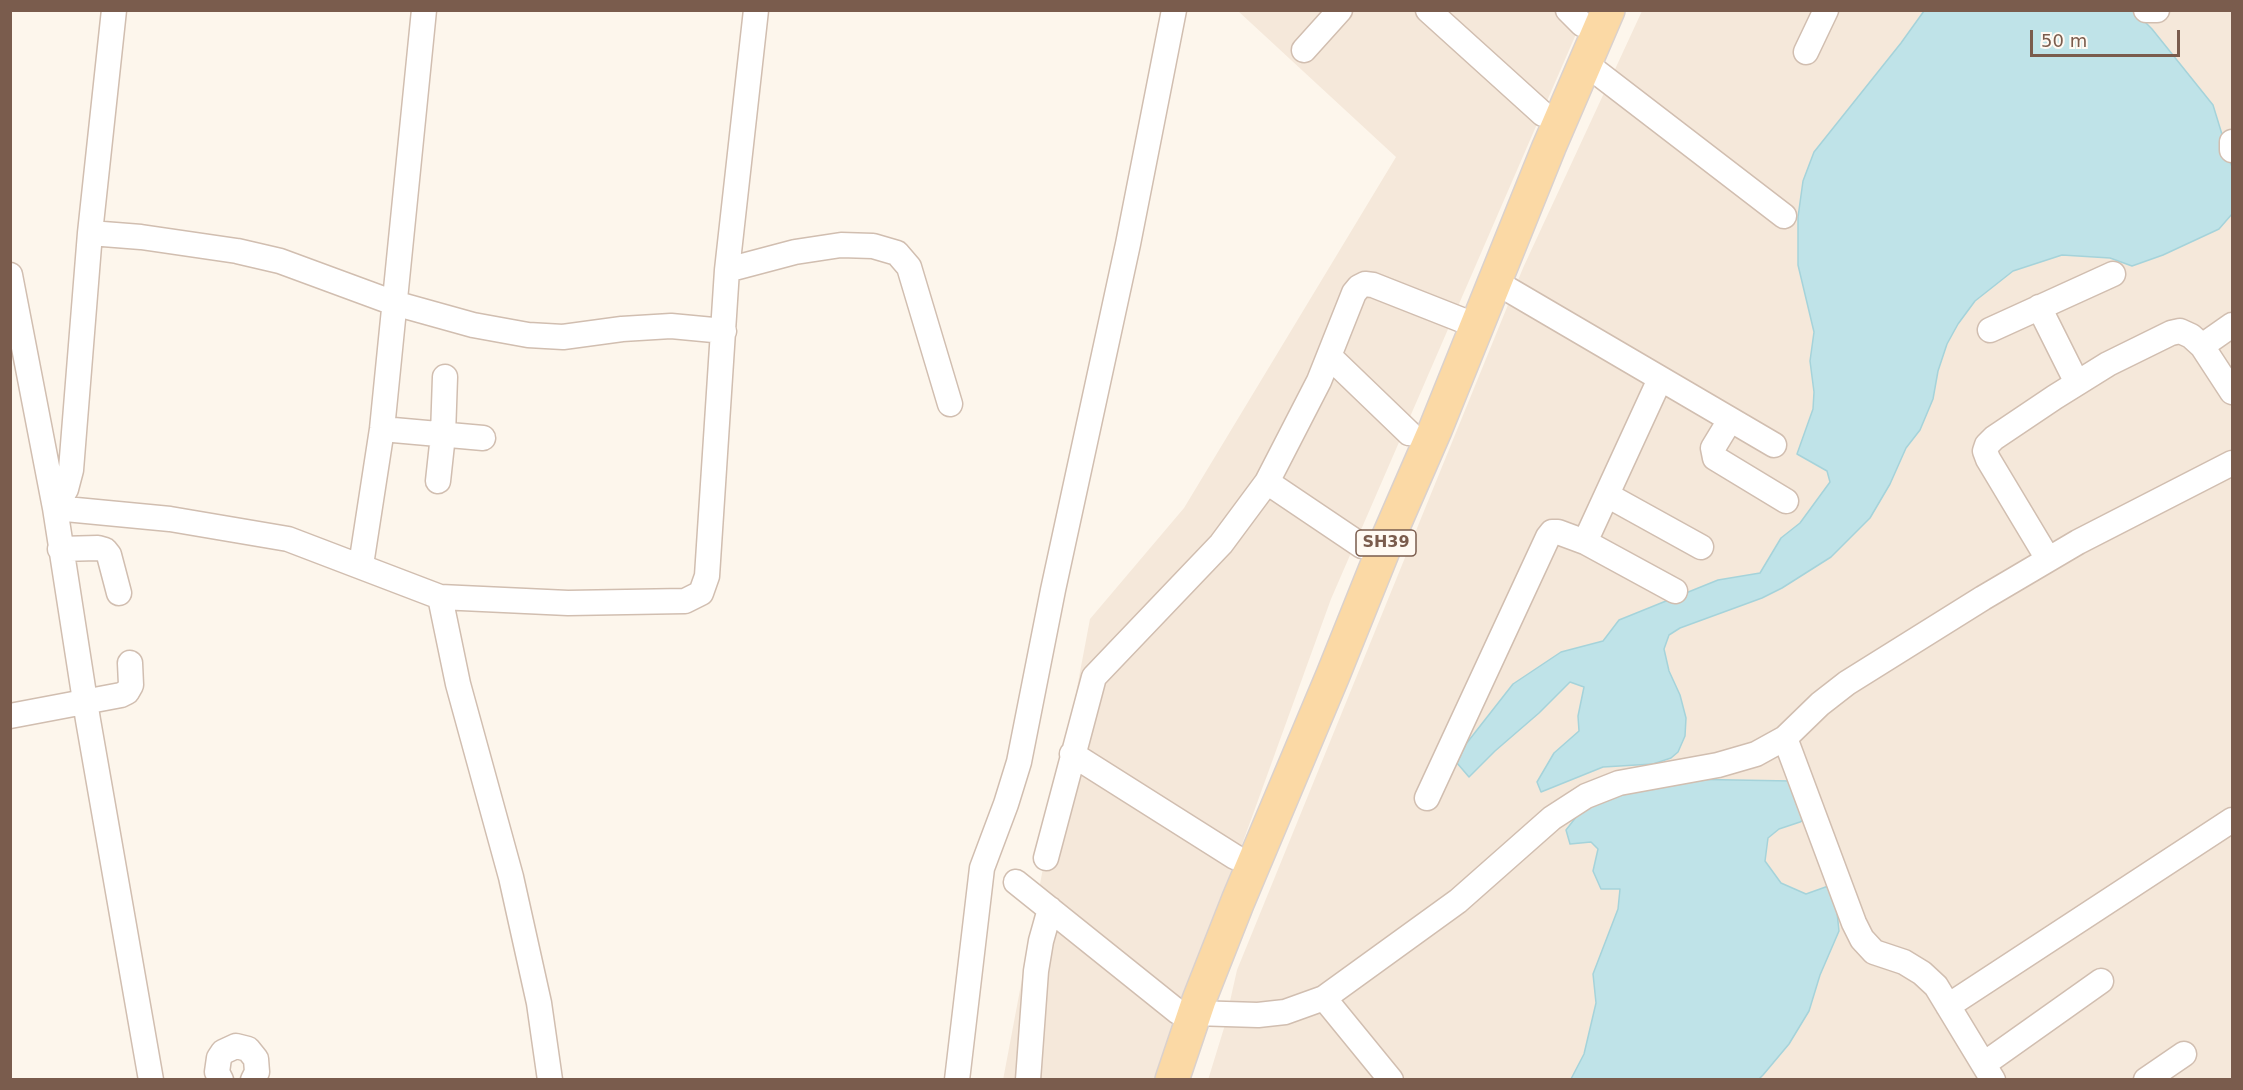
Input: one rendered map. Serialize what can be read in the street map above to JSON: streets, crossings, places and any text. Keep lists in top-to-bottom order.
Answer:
{
  "streets": {
    "main road": ["SH39"]
  },
  "scale_bar": "50 m"
}
